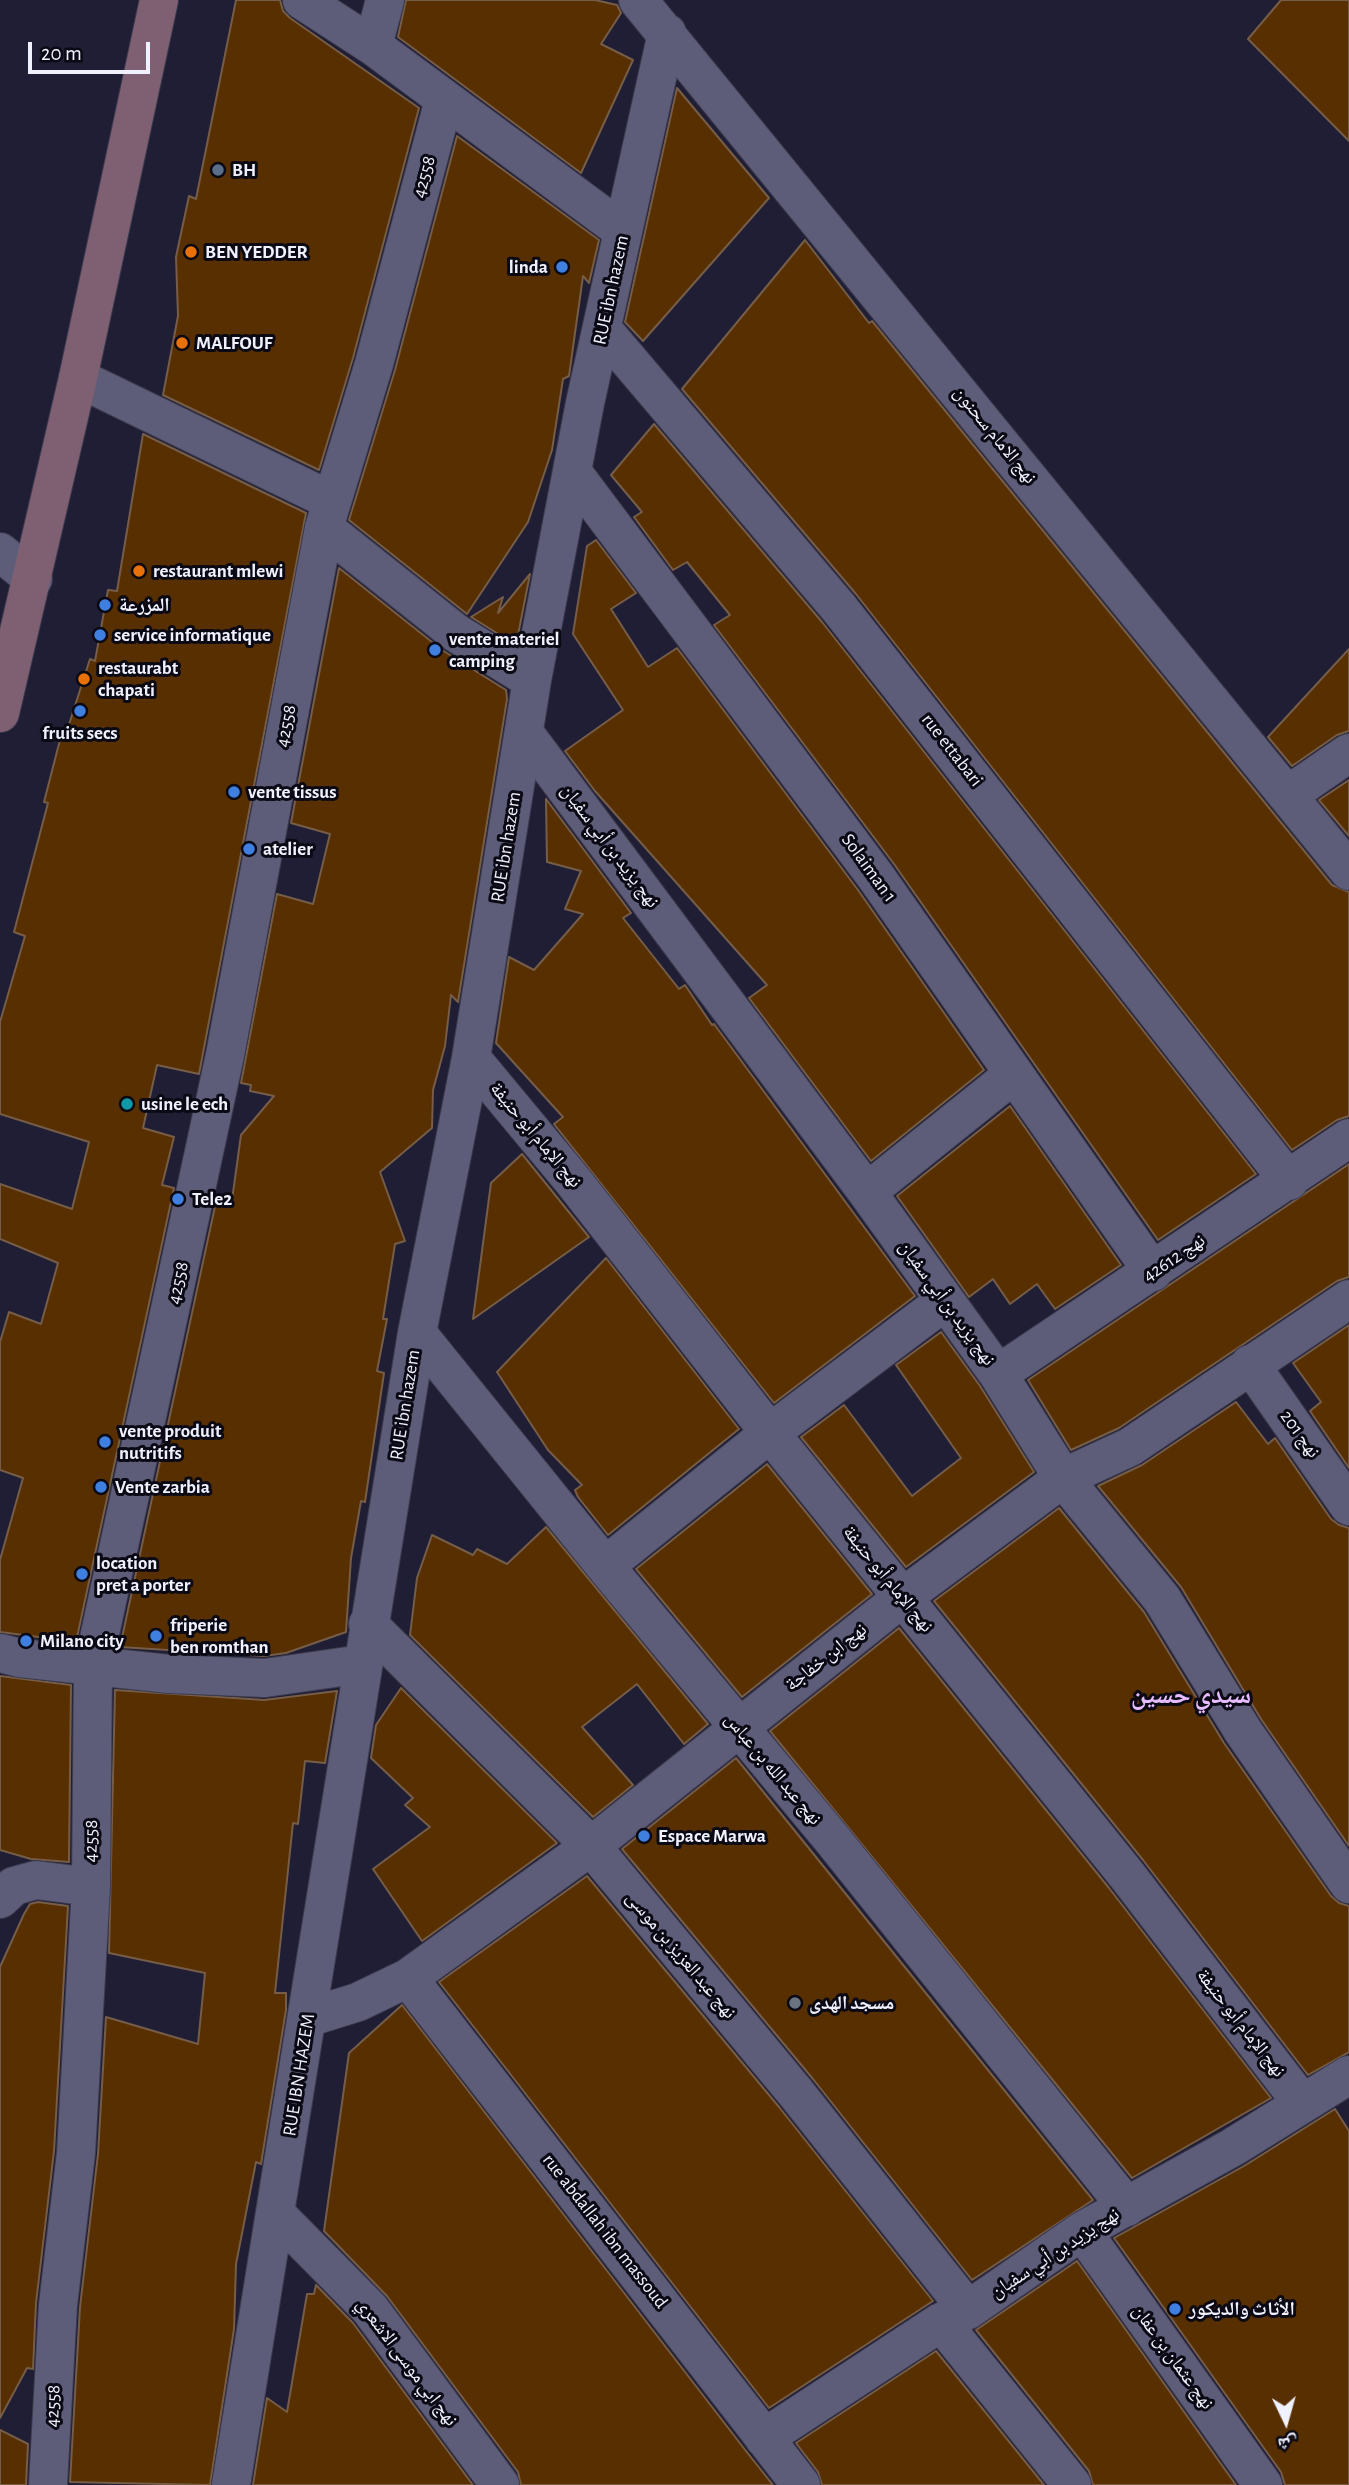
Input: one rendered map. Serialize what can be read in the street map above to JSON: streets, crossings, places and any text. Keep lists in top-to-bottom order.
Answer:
{
  "streets": {
    "street": [
      "42558",
      "RUE ibn hazem",
      "نهج الامام سحنون",
      "rue ettabari",
      "نهج يزيد بن أبي سفيان",
      "Solaiman 1",
      "نهج الإمام أبو حنيفة",
      "نهج 42612",
      "نهج 201",
      "نهج ابن خفاجة",
      "نهج عبد الله بن عباس",
      "نهج عبد العزيز بن موسى",
      "RUE IBN HAZEM",
      "rue abdallah ibn massoud",
      "نهج عثمان بن عفان",
      "نهج ابي موسى الاشعري"
    ]
  },
  "crossings": [
    ["RUE ibn hazem", "نهج الامام سحنون"],
    ["RUE ibn hazem", "rue ettabari"],
    ["RUE ibn hazem", "نهج يزيد بن أبي سفيان"],
    ["RUE ibn hazem", "Solaiman 1"],
    ["RUE ibn hazem", "نهج الإمام أبو حنيفة"],
    ["RUE ibn hazem", "نهج عبد الله بن عباس"],
    ["RUE ibn hazem", "نهج عبد العزيز بن موسى"],
    ["RUE ibn hazem", "RUE IBN HAZEM"],
    ["rue ettabari", "نهج 42612"],
    ["نهج يزيد بن أبي سفيان", "نهج الإمام أبو حنيفة"],
    ["نهج يزيد بن أبي سفيان", "نهج 42612"],
    ["نهج يزيد بن أبي سفيان", "نهج ابن خفاجة"],
    ["نهج يزيد بن أبي سفيان", "نهج عبد الله بن عباس"],
    ["نهج يزيد بن أبي سفيان", "نهج عبد العزيز بن موسى"],
    ["نهج يزيد بن أبي سفيان", "rue abdallah ibn massoud"],
    ["نهج يزيد بن أبي سفيان", "نهج عثمان بن عفان"],
    ["Solaiman 1", "نهج 42612"],
    ["نهج الإمام أبو حنيفة", "نهج ابن خفاجة"],
    ["نهج 201", "نهج ابن خفاجة"],
    ["نهج ابن خفاجة", "نهج عبد الله بن عباس"],
    ["نهج ابن خفاجة", "نهج عبد العزيز بن موسى"],
    ["نهج ابن خفاجة", "RUE IBN HAZEM"],
    ["نهج ابن خفاجة", "rue abdallah ibn massoud"],
    ["RUE IBN HAZEM", "نهج ابي موسى الاشعري"]
  ],
  "districts": ["سيدي حسين"],
  "places": [
    "BH",
    "BEN YEDDER",
    "linda",
    "MALFOUF",
    "restaurant mlewi",
    "المزرعة",
    "service informatique",
    "vente materiel camping",
    "restaurabt chapati",
    "fruits secs",
    "vente tissus",
    "atelier",
    "usine le ech",
    "Tele2",
    "vente produit nutritifs",
    "Vente zarbia",
    "location pret a porter",
    "friperie ben romthan",
    "Milano city",
    "Espace Marwa",
    "مسجد الهدى",
    "الأثاث والديكور"
  ],
  "scale_bar": "20 m",
  "north": "bottom"
}
